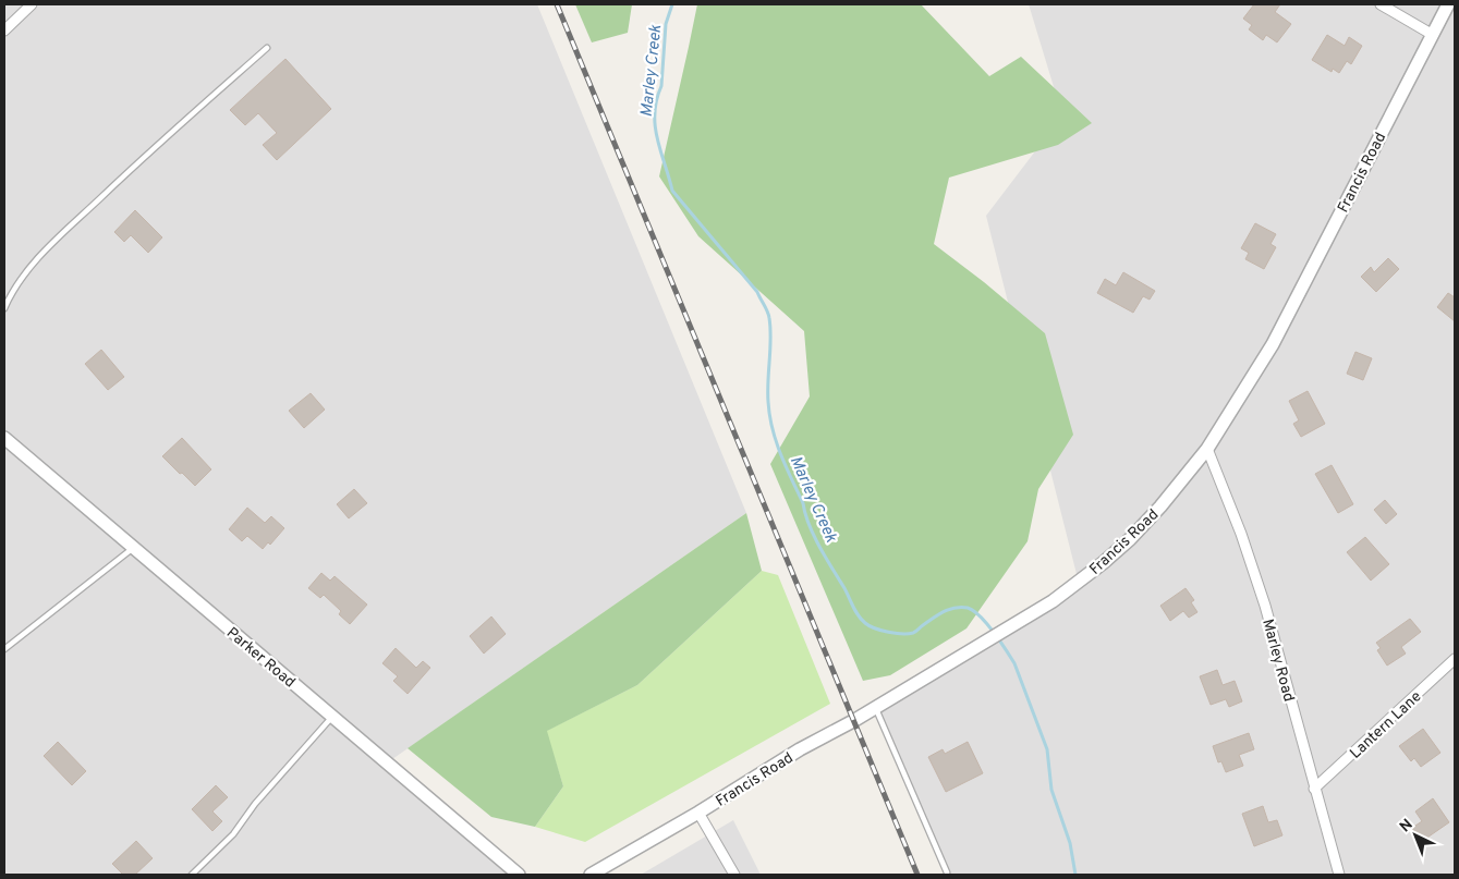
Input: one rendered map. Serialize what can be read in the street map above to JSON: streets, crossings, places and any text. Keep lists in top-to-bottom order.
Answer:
{
  "streets": {
    "street": [
      "Francis Road",
      "Parker Road",
      "Marley Road",
      "Lantern Lane"
    ]
  },
  "crossings": [
    ["Francis Road", "Marley Road"],
    ["Marley Road", "Lantern Lane"]
  ],
  "water": ["Marley Creek"],
  "north": "top left"
}
